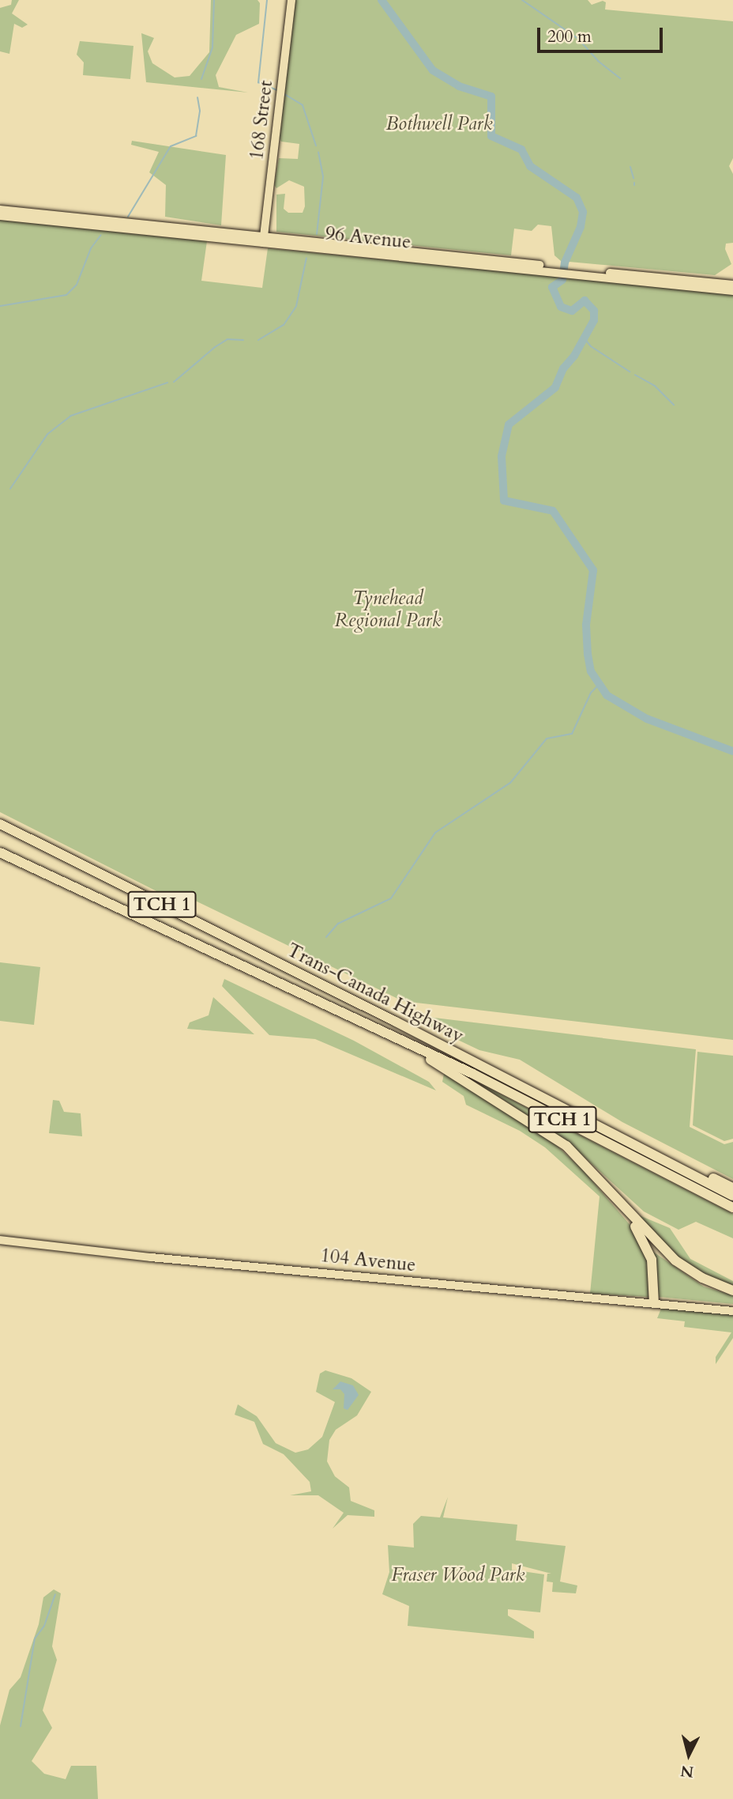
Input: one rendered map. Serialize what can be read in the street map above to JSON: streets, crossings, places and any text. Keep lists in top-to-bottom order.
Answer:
{
  "streets": {
    "highway": ["TCH 1", "Trans-Canada Highway"],
    "main road": ["168 Street", "96 Avenue", "104 Avenue"]
  },
  "crossings": [
    ["168 Street", "96 Avenue"]
  ],
  "parks": ["Bothwell Park", "Tynehead Regional Park", "Fraser Wood Park"],
  "scale_bar": "200 m",
  "north": "bottom"
}
